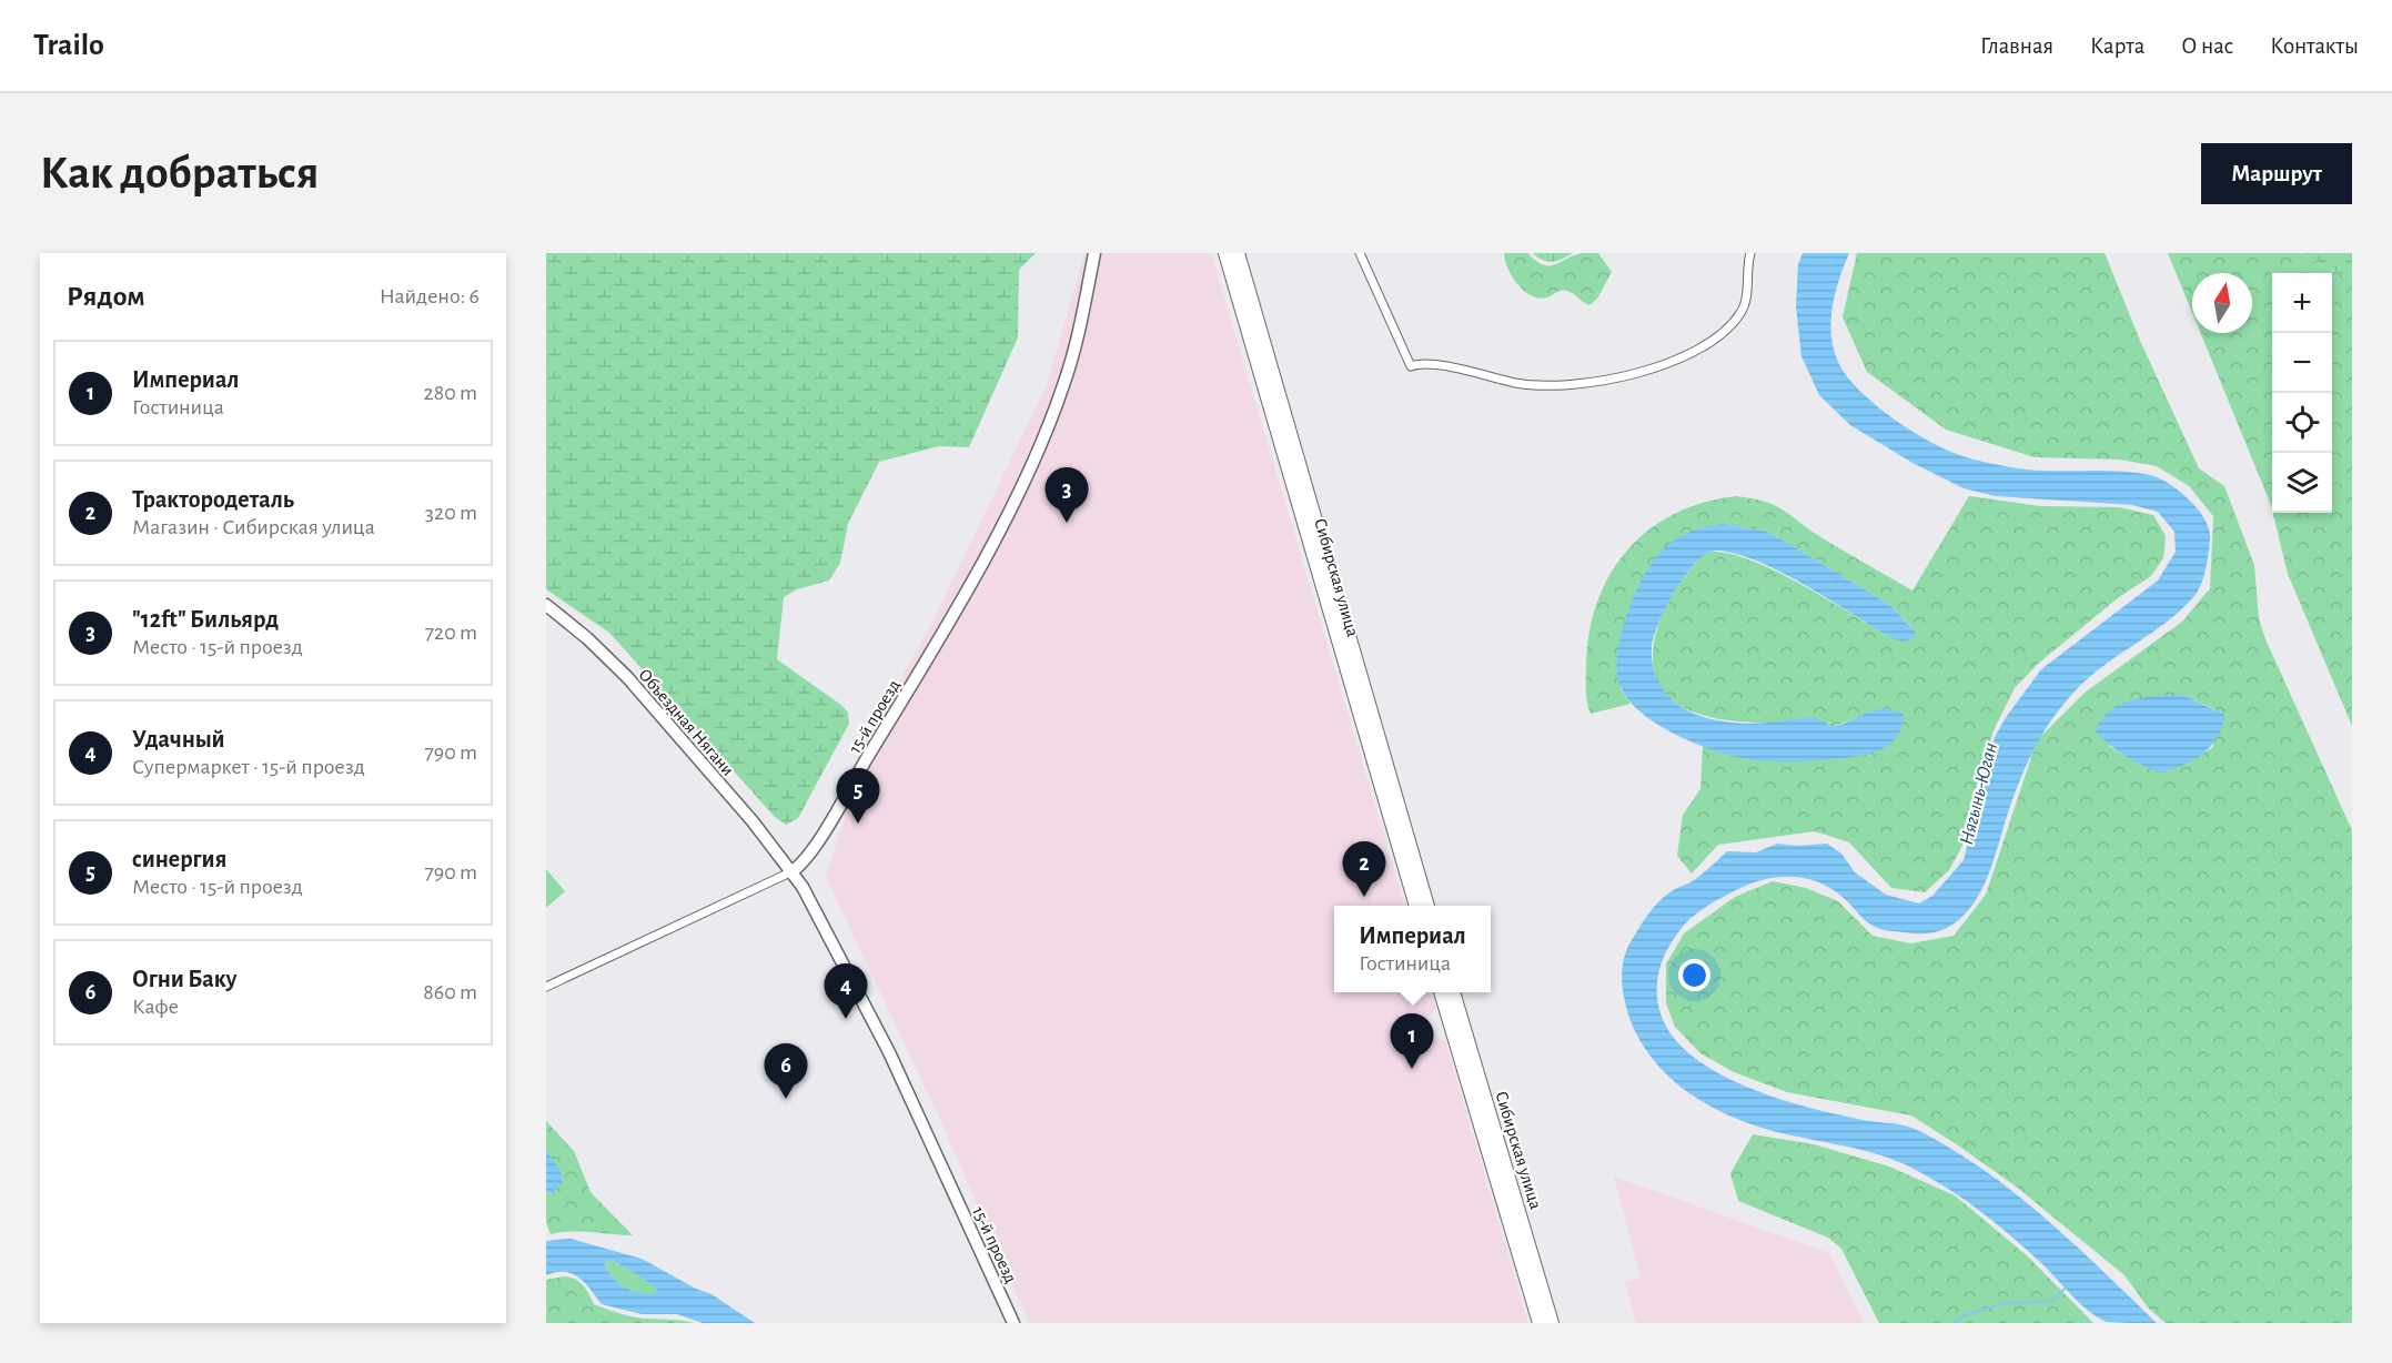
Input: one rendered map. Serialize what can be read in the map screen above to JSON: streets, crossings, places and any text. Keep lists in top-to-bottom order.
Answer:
{
  "streets": {
    "main road": ["Сибирская улица", "15-й проезд", "Объездная Нягани"]
  },
  "crossings": [
    ["15-й проезд", "Объездная Нягани"]
  ],
  "water": ["Нягынь-Юган"],
  "north": "top",
  "page": {
    "header": "Trailo",
    "nav": [
      "Главная",
      "Карта",
      "О нас",
      "Контакты"
    ],
    "buttons": "Маршрут",
    "title": "Как добраться",
    "heading": ["Рядом", "Найдено: 6"],
    "map_buttons": ["+", "−"],
    "list": [
      {
        "mark": "1",
        "name": "Империал",
        "note": "Гостиница",
        "value": "280 m"
      },
      {
        "mark": "2",
        "name": "Трактородеталь",
        "note": "Магазин · Сибирская улица",
        "value": "320 m"
      },
      {
        "mark": "3",
        "name": "\"12ft\" Бильярд",
        "note": "Место · 15-й проезд",
        "value": "720 m"
      },
      {
        "mark": "4",
        "name": "Удачный",
        "note": "Супермаркет · 15-й проезд",
        "value": "790 m"
      },
      {
        "mark": "5",
        "name": "синергия",
        "note": "Место · 15-й проезд",
        "value": "790 m"
      },
      {
        "mark": "6",
        "name": "Огни Баку",
        "note": "Кафе",
        "value": "860 m"
      }
    ],
    "pins": [
      "3",
      "5",
      "2",
      "4",
      "1",
      "6"
    ],
    "popup": ["Империал", "Гостиница"]
  }
}
